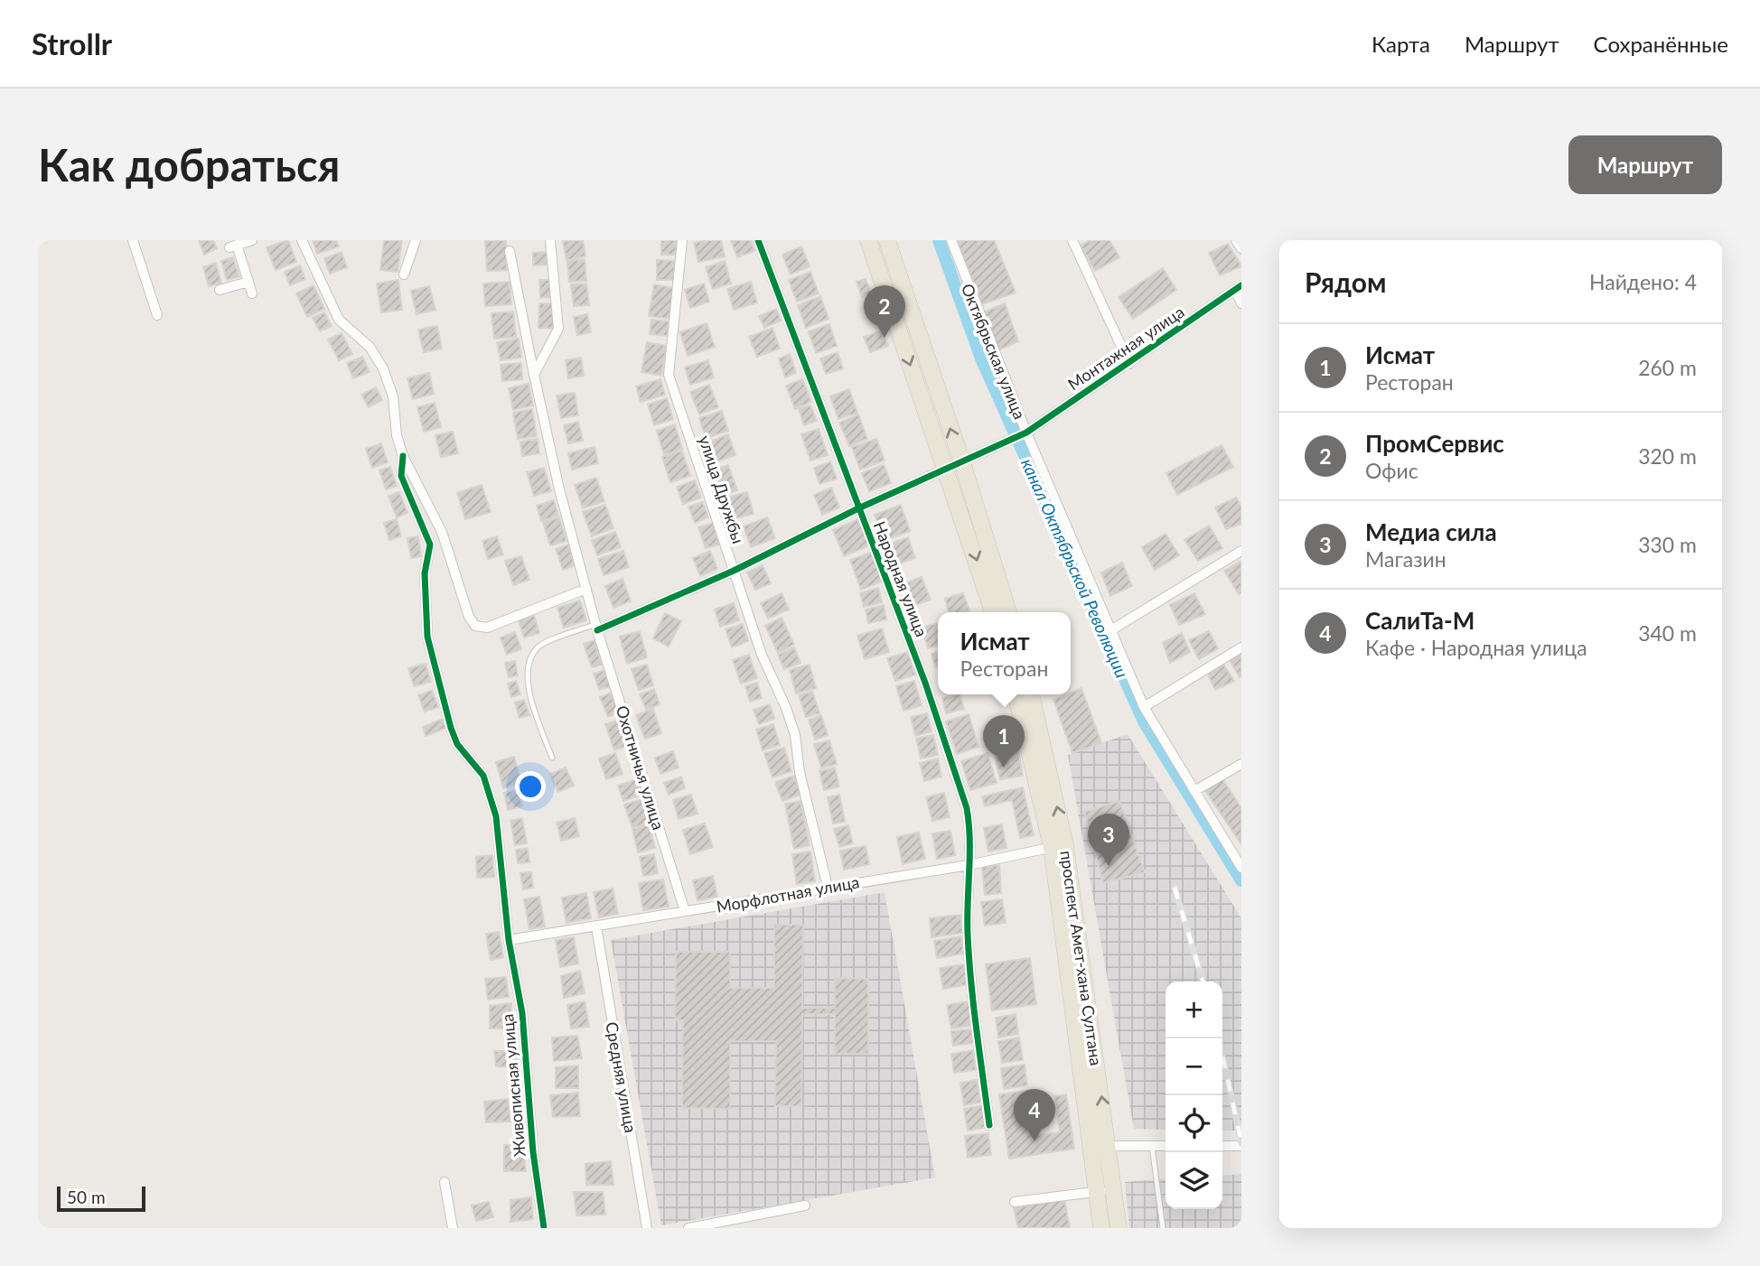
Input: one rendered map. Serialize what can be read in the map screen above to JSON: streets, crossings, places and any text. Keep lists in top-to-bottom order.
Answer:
{
  "streets": {
    "main road": ["проспект Амет-хана Султана"],
    "street": [
      "Монтажная улица",
      "Октябрьская улица",
      "улица Дружбы",
      "Народная улица",
      "Охотничья улица",
      "Морфлотная улица",
      "Средняя улица",
      "Живописная улица"
    ]
  },
  "crossings": [
    ["Монтажная улица", "Октябрьская улица"],
    ["Монтажная улица", "улица Дружбы"],
    ["Монтажная улица", "Народная улица"],
    ["Монтажная улица", "Охотничья улица"],
    ["улица Дружбы", "Морфлотная улица"],
    ["Народная улица", "Морфлотная улица"],
    ["Охотничья улица", "Морфлотная улица"],
    ["Морфлотная улица", "проспект Амет-хана Султана"],
    ["Морфлотная улица", "Средняя улица"],
    ["Морфлотная улица", "Живописная улица"]
  ],
  "water": ["канал Октябрьской Революции"],
  "scale_bar": "50 m",
  "page": {
    "header": "Strollr",
    "nav": ["Карта", "Маршрут", "Сохранённые"],
    "buttons": "Маршрут",
    "title": "Как добраться",
    "heading": ["Рядом", "Найдено: 4"],
    "pins": [
      "2",
      "1",
      "3",
      "4"
    ],
    "list": [
      {
        "mark": "1",
        "name": "Исмат",
        "note": "Ресторан",
        "value": "260 m"
      },
      {
        "mark": "2",
        "name": "ПромСервис",
        "note": "Офис",
        "value": "320 m"
      },
      {
        "mark": "3",
        "name": "Медиа сила",
        "note": "Магазин",
        "value": "330 m"
      },
      {
        "mark": "4",
        "name": "СалиТа-М",
        "note": "Кафе · Народная улица",
        "value": "340 m"
      }
    ],
    "popup": ["Исмат", "Ресторан"],
    "map_buttons": ["+", "−"],
    "scale": "50 m"
  }
}
